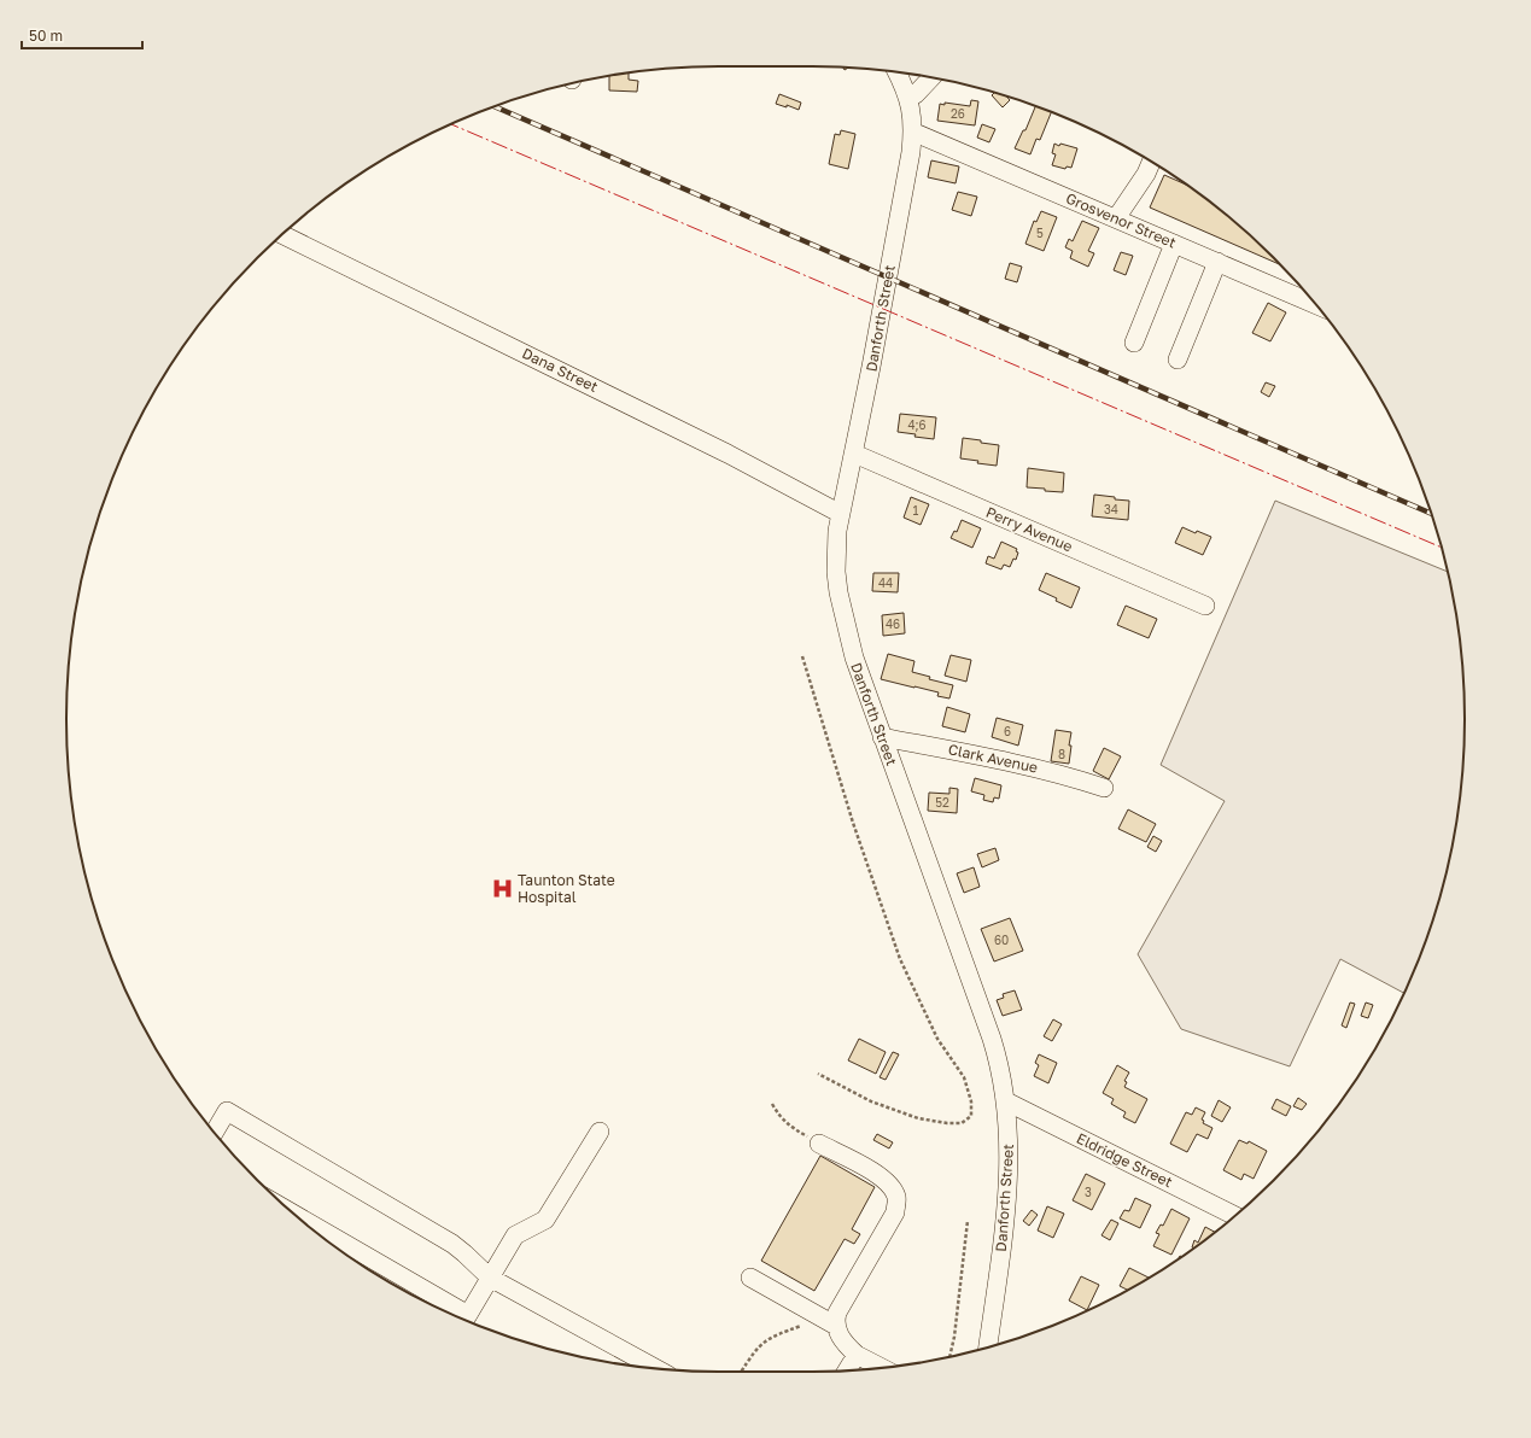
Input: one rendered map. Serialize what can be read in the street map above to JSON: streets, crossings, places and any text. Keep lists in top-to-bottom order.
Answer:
{
  "streets": {
    "street": [
      "Grosvenor Street",
      "Danforth Street",
      "Dana Street",
      "Perry Avenue",
      "Clark Avenue",
      "Eldridge Street"
    ]
  },
  "crossings": [
    ["Grosvenor Street", "Danforth Street"],
    ["Danforth Street", "Dana Street"],
    ["Danforth Street", "Perry Avenue"],
    ["Danforth Street", "Clark Avenue"],
    ["Danforth Street", "Eldridge Street"]
  ],
  "places": {
    "hospital": ["Taunton State Hospital"]
  },
  "house_numbers": [
    "26",
    "5",
    "4;6",
    "34",
    "1",
    "44",
    "46",
    "6",
    "8",
    "52",
    "60",
    "3"
  ],
  "scale_bar": "50 m"
}
